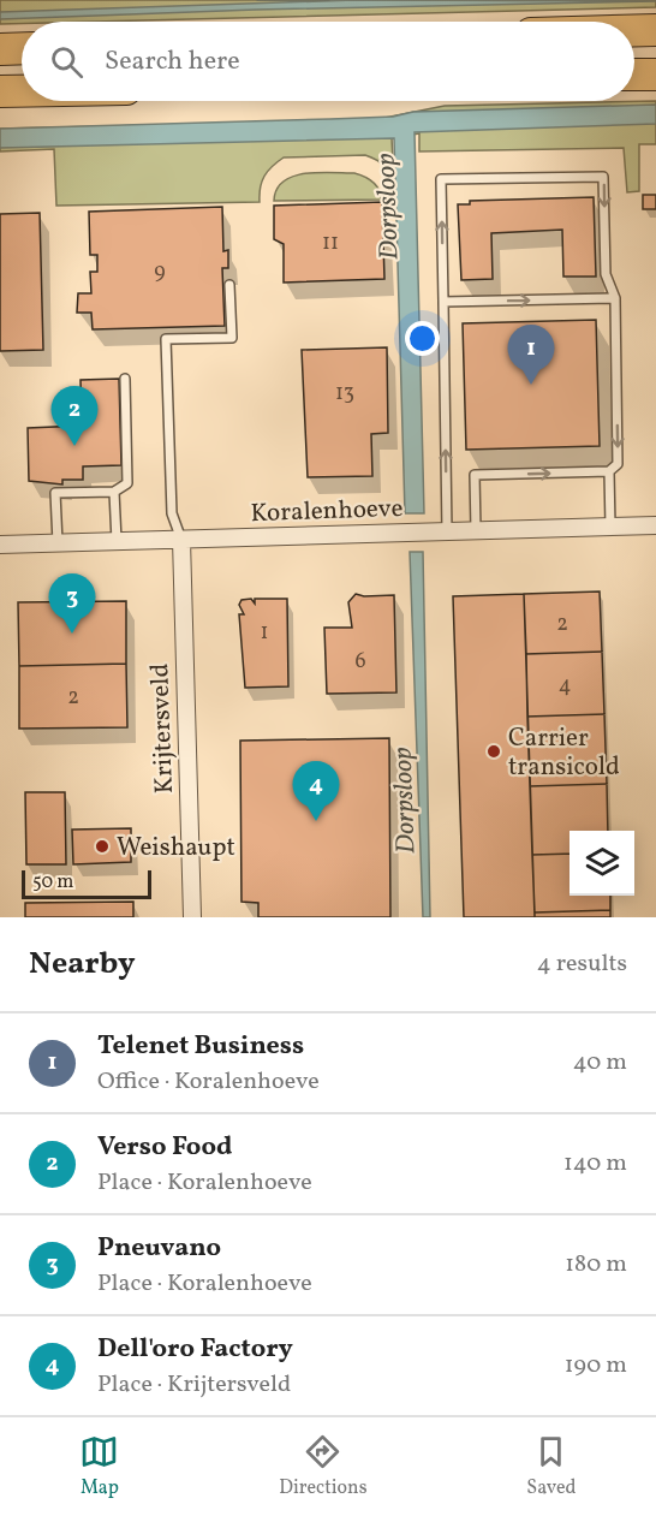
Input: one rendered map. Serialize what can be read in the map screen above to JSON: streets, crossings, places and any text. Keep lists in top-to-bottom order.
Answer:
{
  "streets": {
    "street": ["Koralenhoeve", "Krijtersveld"]
  },
  "crossings": [
    ["Koralenhoeve", "Krijtersveld"]
  ],
  "water": ["Dorpsloop"],
  "places": ["Carrier transicold", "Weishaupt"],
  "house_numbers": [
    "11",
    "9",
    "13",
    "2",
    "1",
    "6",
    "4",
    "2"
  ],
  "scale_bar": "50 m",
  "page": {
    "search": "Search here",
    "pins": [
      "1",
      "2",
      "3",
      "4"
    ],
    "scale": "50 m",
    "heading": ["Nearby", "4 results"],
    "list": [
      {
        "mark": "1",
        "name": "Telenet Business",
        "note": "Office · Koralenhoeve",
        "value": "40 m"
      },
      {
        "mark": "2",
        "name": "Verso Food",
        "note": "Place · Koralenhoeve",
        "value": "140 m"
      },
      {
        "mark": "3",
        "name": "Pneuvano",
        "note": "Place · Koralenhoeve",
        "value": "180 m"
      },
      {
        "mark": "4",
        "name": "Dell'oro Factory",
        "note": "Place · Krijtersveld",
        "value": "190 m"
      }
    ],
    "nav": ["Map", "Directions", "Saved"]
  }
}
